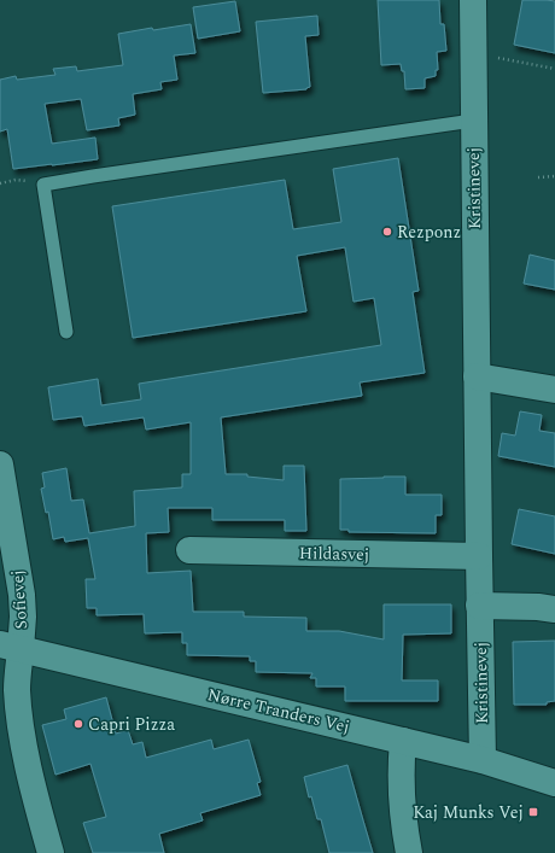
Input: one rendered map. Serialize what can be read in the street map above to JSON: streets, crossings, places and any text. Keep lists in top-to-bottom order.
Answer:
{
  "streets": {
    "street": [
      "Kristinevej",
      "Hildasvej",
      "Sofievej",
      "Nørre Tranders Vej"
    ]
  },
  "crossings": [
    ["Kristinevej", "Hildasvej"],
    ["Kristinevej", "Nørre Tranders Vej"],
    ["Sofievej", "Nørre Tranders Vej"]
  ],
  "places": {
    "other": ["Rezponz", "Capri Pizza"],
    "transit": ["Kaj Munks Vej"]
  }
}
